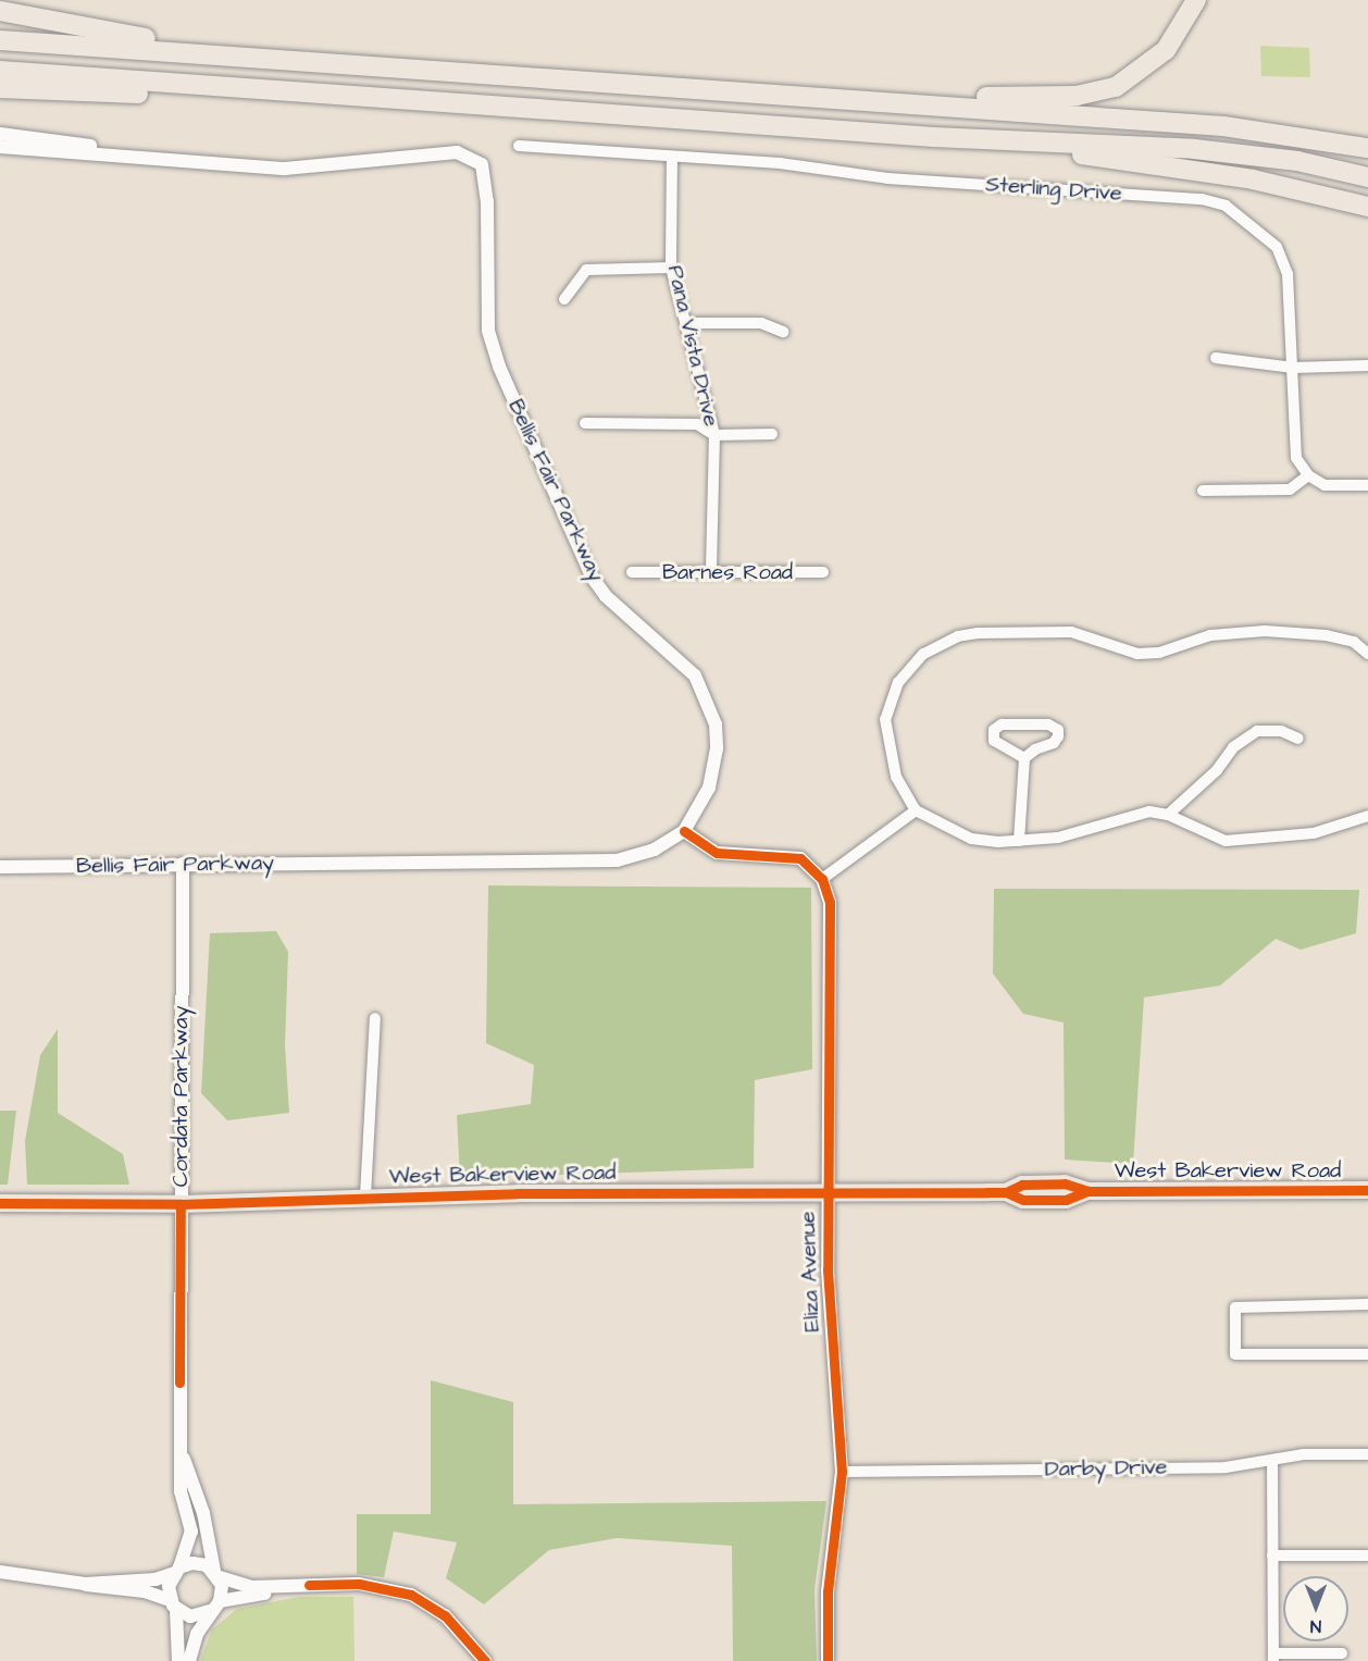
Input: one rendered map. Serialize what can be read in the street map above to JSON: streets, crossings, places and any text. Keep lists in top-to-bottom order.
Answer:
{
  "streets": {
    "main road": ["West Bakerview Road"],
    "street": [
      "Sterling Drive",
      "Pana Vista Drive",
      "Bellis Fair Parkway",
      "Barnes Road",
      "Cordata Parkway",
      "Eliza Avenue",
      "Darby Drive"
    ]
  },
  "crossings": [
    ["Sterling Drive", "Pana Vista Drive"],
    ["Pana Vista Drive", "Barnes Road"],
    ["Bellis Fair Parkway", "Cordata Parkway"],
    ["Cordata Parkway", "West Bakerview Road"],
    ["West Bakerview Road", "Eliza Avenue"],
    ["Eliza Avenue", "Darby Drive"]
  ],
  "north": "bottom"
}
